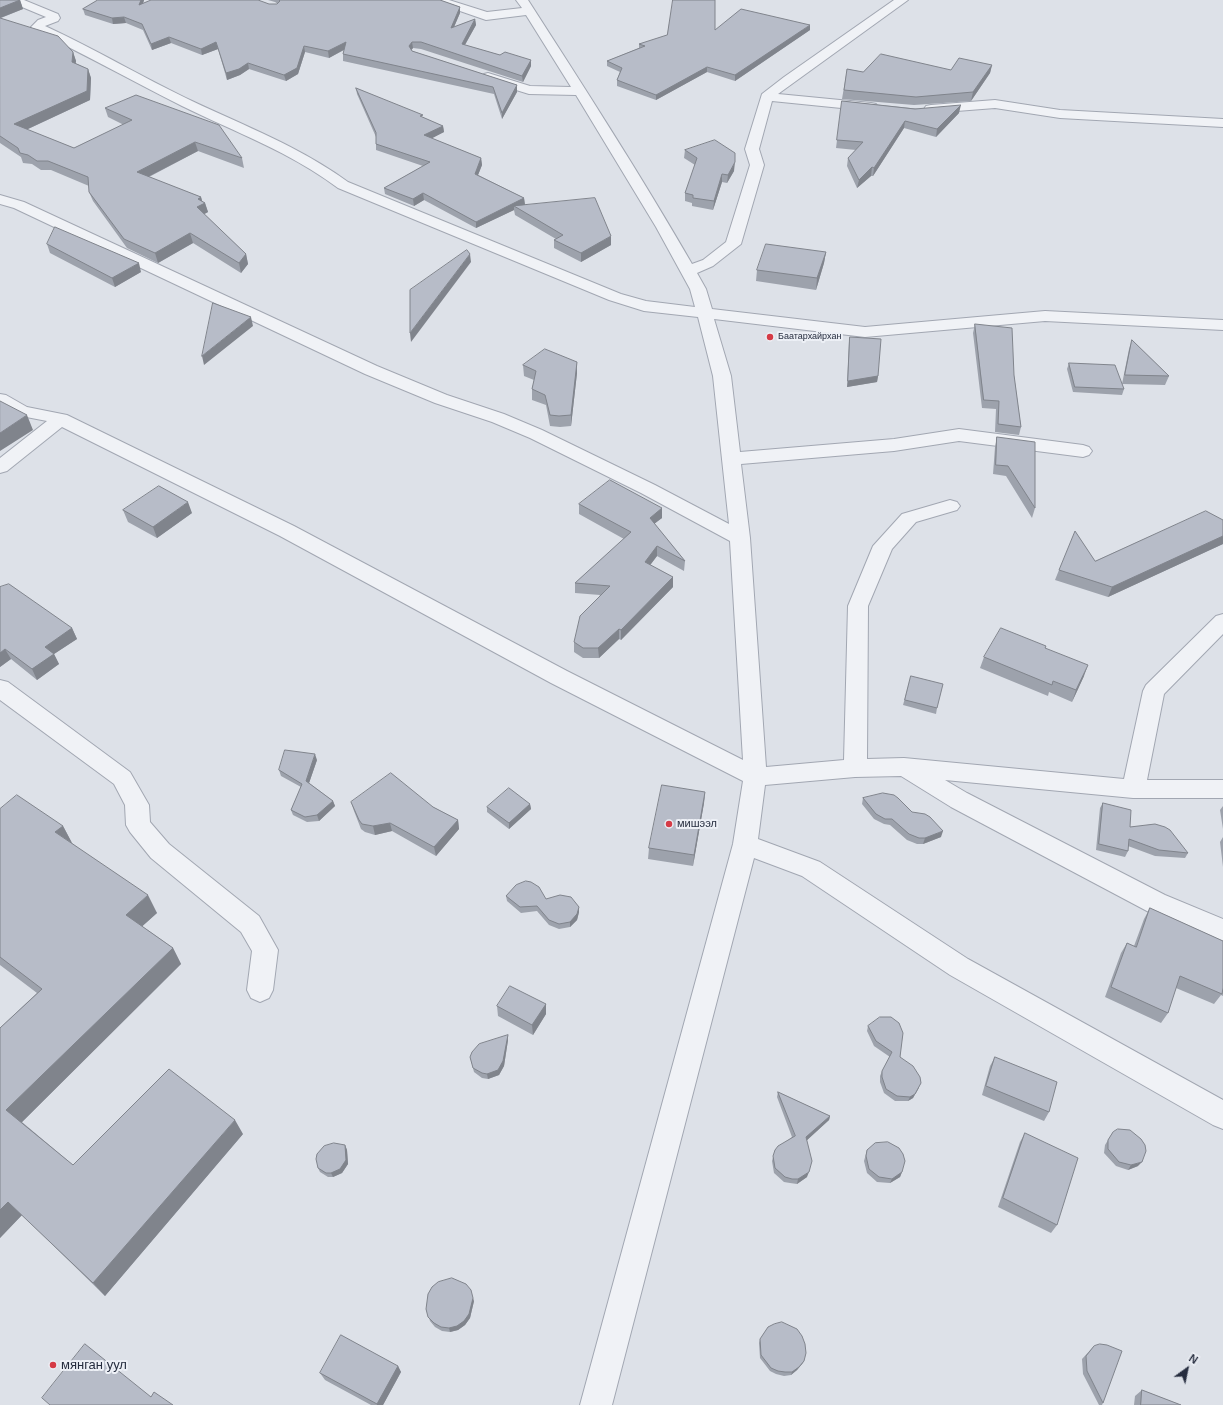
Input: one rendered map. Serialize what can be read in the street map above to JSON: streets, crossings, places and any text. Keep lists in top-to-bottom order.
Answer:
{
  "places": ["Баатархайрхан", "мишээл", "мянган уул"],
  "north": "top right"
}
